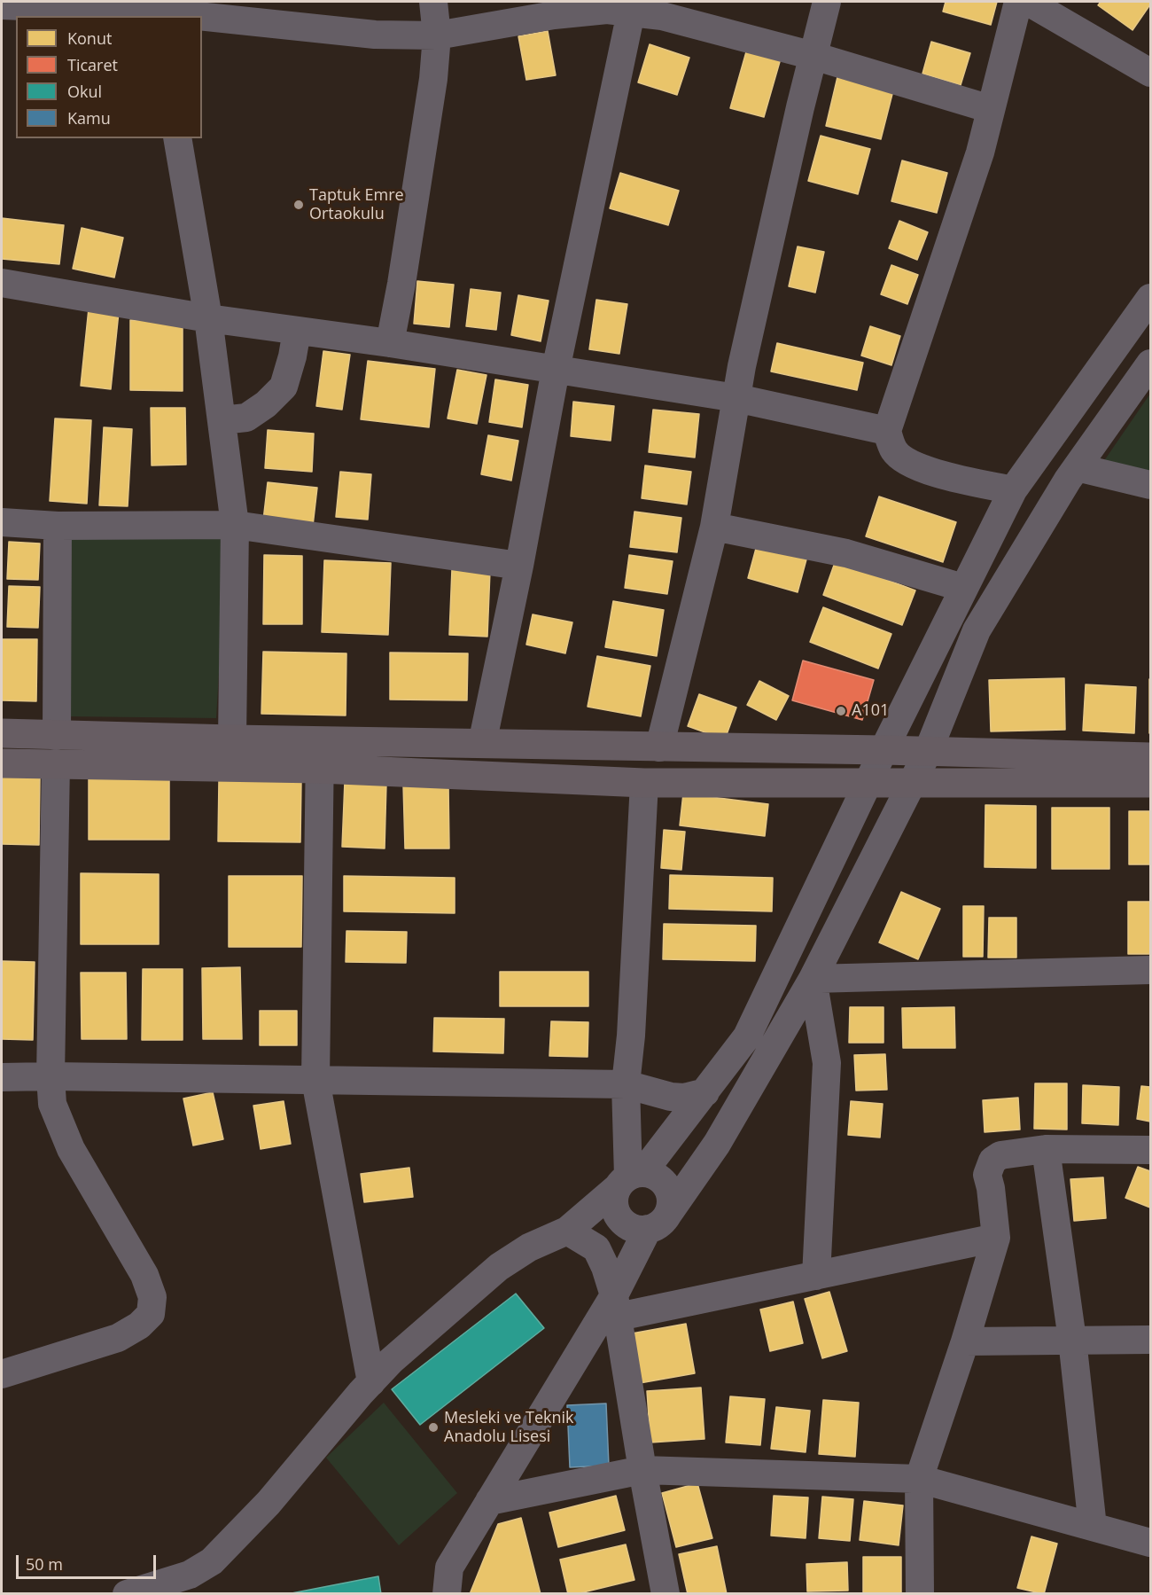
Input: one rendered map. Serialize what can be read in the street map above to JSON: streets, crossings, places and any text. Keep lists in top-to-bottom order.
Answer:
{
  "places": ["Taptuk Emre Ortaokulu", "A101", "Mesleki ve Teknik Anadolu Lisesi"],
  "legend": [
    "Konut",
    "Ticaret",
    "Okul",
    "Kamu"
  ],
  "scale_bar": "50 m"
}
